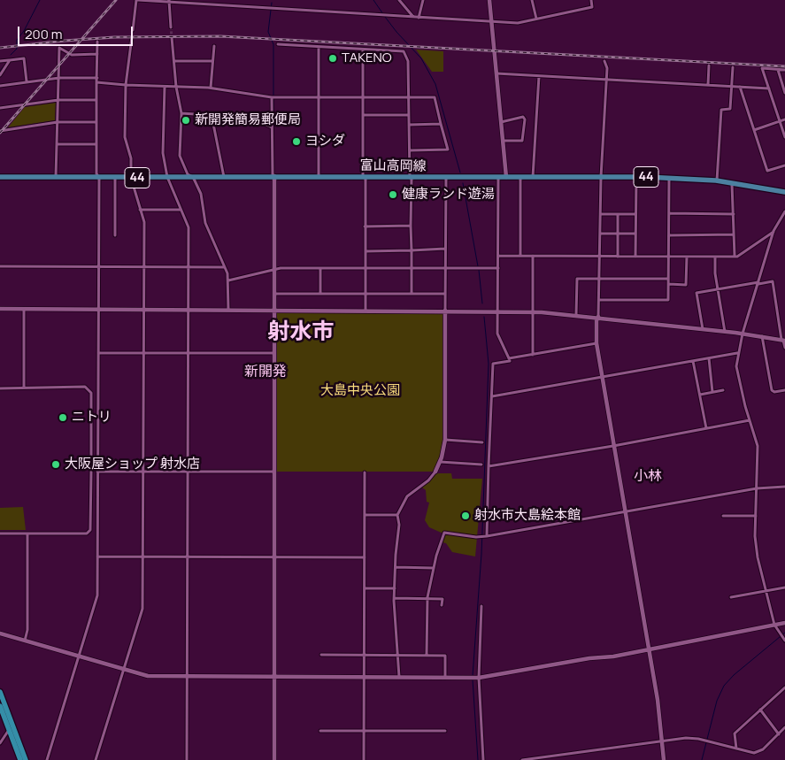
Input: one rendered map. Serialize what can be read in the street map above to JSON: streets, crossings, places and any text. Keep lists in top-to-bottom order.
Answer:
{
  "streets": {
    "main road": ["富山高岡線", "44"]
  },
  "districts": ["射水市", "新開発", "小林"],
  "parks": ["大島中央公園"],
  "places": [
    "TAKENO",
    "新開発簡易郵便局",
    "ヨシダ",
    "健康ランド遊湯",
    "ニトリ",
    "大阪屋ショップ 射水店",
    "射水市大島絵本館"
  ],
  "scale_bar": "200 m"
}
